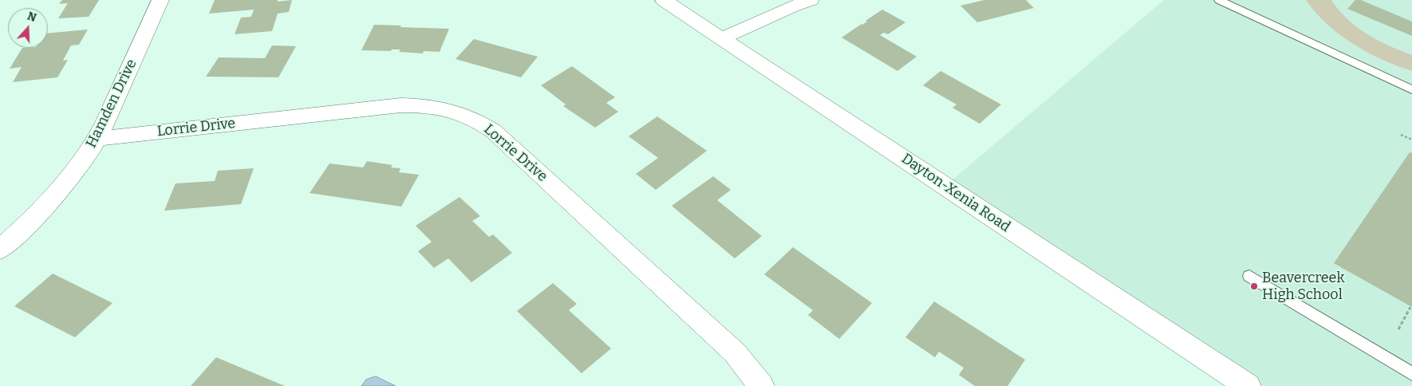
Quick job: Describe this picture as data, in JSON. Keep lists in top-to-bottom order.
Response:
{
  "streets": {
    "street": ["Hamden Drive", "Lorrie Drive", "Dayton-Xenia Road"]
  },
  "crossings": [
    ["Hamden Drive", "Lorrie Drive"]
  ],
  "places": ["Beavercreek High School"],
  "north": "top"
}
